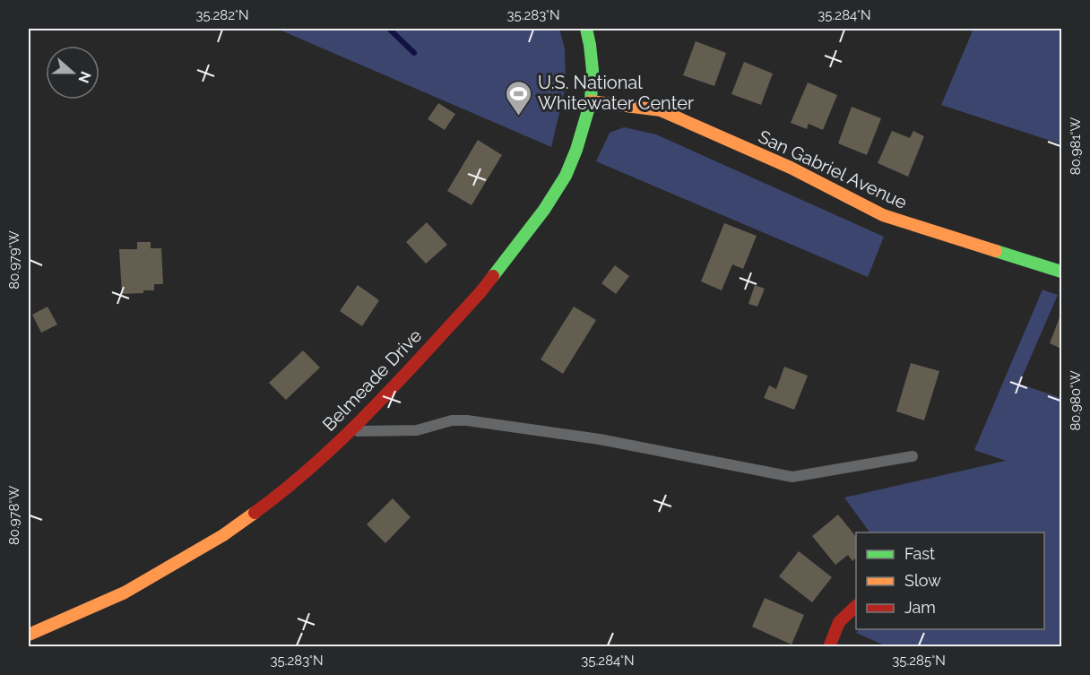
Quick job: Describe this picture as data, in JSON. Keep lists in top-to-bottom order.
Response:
{
  "streets": {
    "street": ["San Gabriel Avenue", "Belmeade Drive"]
  },
  "crossings": [
    ["San Gabriel Avenue", "Belmeade Drive"]
  ],
  "places": {
    "sports": ["U.S. National Whitewater Center"]
  },
  "legend": ["Fast", "Slow", "Jam"],
  "north": "right",
  "coordinates": [
    "35.282°N",
    "35.283°N",
    "35.284°N",
    "80.981°W",
    "80.979°W",
    "80.980°W",
    "80.978°W",
    "35.285°N"
  ]
}
